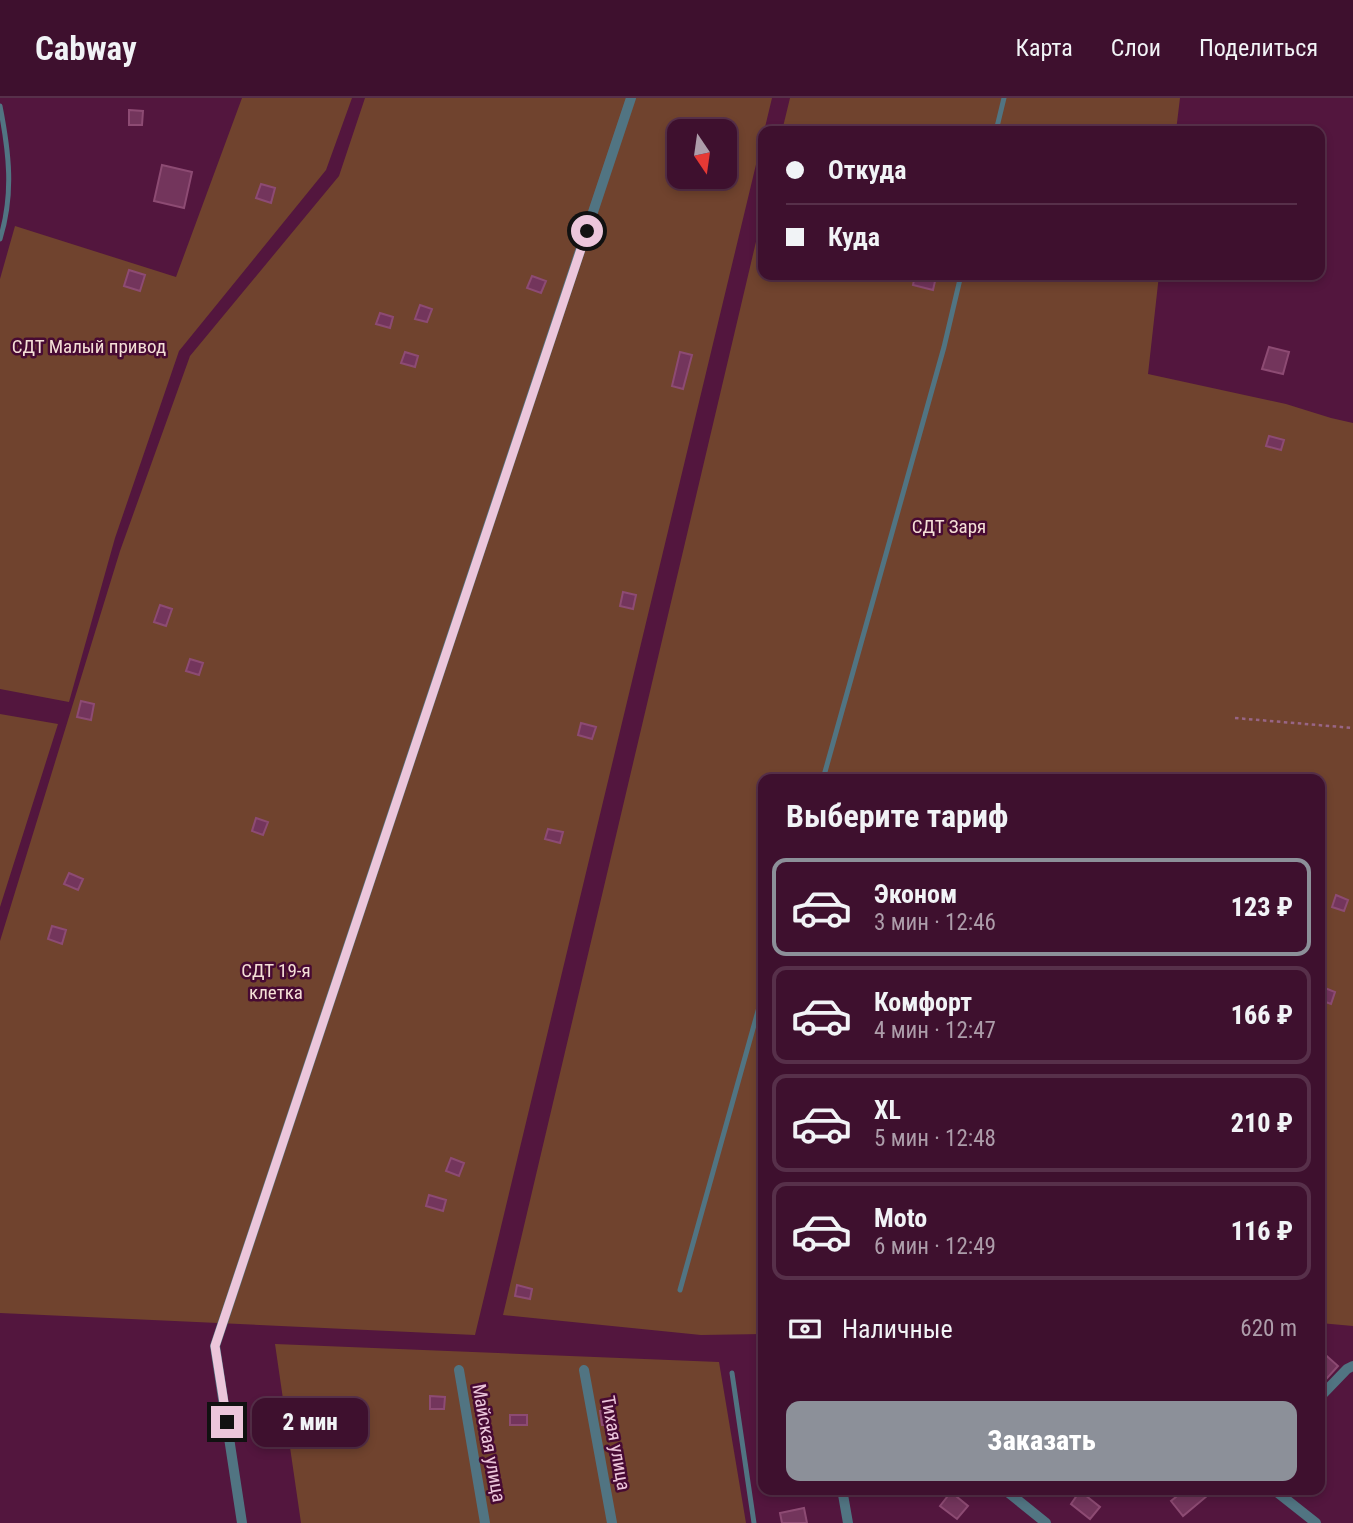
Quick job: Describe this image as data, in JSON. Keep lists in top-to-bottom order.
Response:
{
  "streets": {
    "street": ["Майская улица", "Тихая улица"]
  },
  "parks": ["СДТ Малый привод", "СДТ Заря", "СДТ 19-я клетка"],
  "north": "bottom",
  "page": {
    "header": "Cabway",
    "nav": ["Карта", "Слои", "Поделиться"],
    "banner": ["Откуда", "Куда"],
    "heading": "Выберите тариф",
    "list": [
      {
        "name": "Эконом",
        "note": "3 мин · 12:46",
        "value": "123 ₽"
      },
      {
        "name": "Комфорт",
        "note": "4 мин · 12:47",
        "value": "166 ₽"
      },
      {
        "name": "XL",
        "note": "5 мин · 12:48",
        "value": "210 ₽"
      },
      {
        "name": "Moto",
        "note": "6 мин · 12:49",
        "value": "116 ₽"
      }
    ],
    "pay": ["Наличные", "620 m"],
    "buttons": "Заказать",
    "bubble": "2 мин"
  }
}
